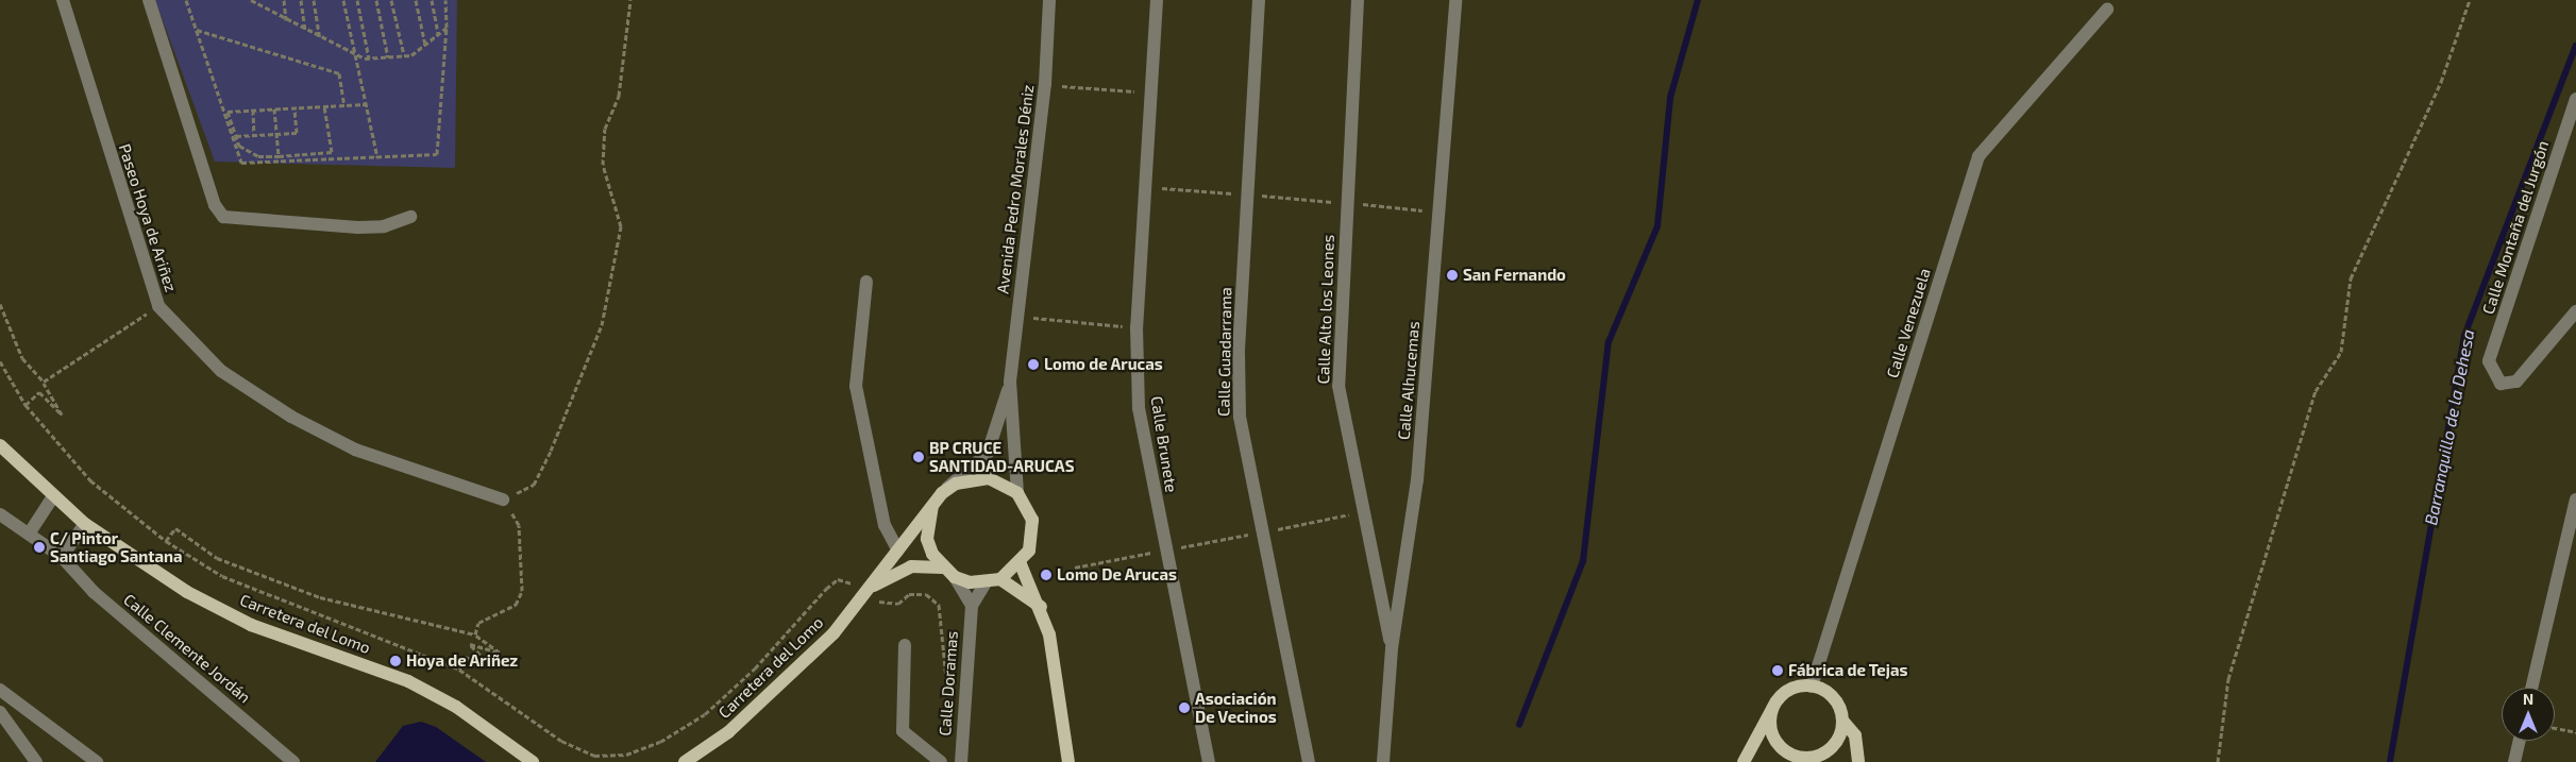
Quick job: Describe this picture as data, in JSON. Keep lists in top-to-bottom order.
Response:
{
  "streets": {
    "main road": ["Carretera del Lomo"],
    "street": [
      "Avenida Pedro Morales Déniz",
      "Paseo Hoya de Ariñez",
      "Calle Montaña del Jurgón",
      "Calle Alto los Leones",
      "Calle Venezuela",
      "Calle Guadarrama",
      "Calle Alhucemas",
      "Calle Brunete",
      "Calle Clemente Jordán",
      "Calle Doramas"
    ]
  },
  "crossings": [
    ["Calle Alto los Leones", "Calle Alhucemas"]
  ],
  "water": ["Barranquillo de la Dehesa"],
  "places": [
    "San Fernando",
    "Lomo de Arucas",
    "BP CRUCE SANTIDAD-ARUCAS",
    "C/ Pintor Santiago Santana",
    "Lomo De Arucas",
    "Hoya de Ariñez",
    "Fábrica de Tejas",
    "Asociación De Vecinos"
  ],
  "north": "top"
}
